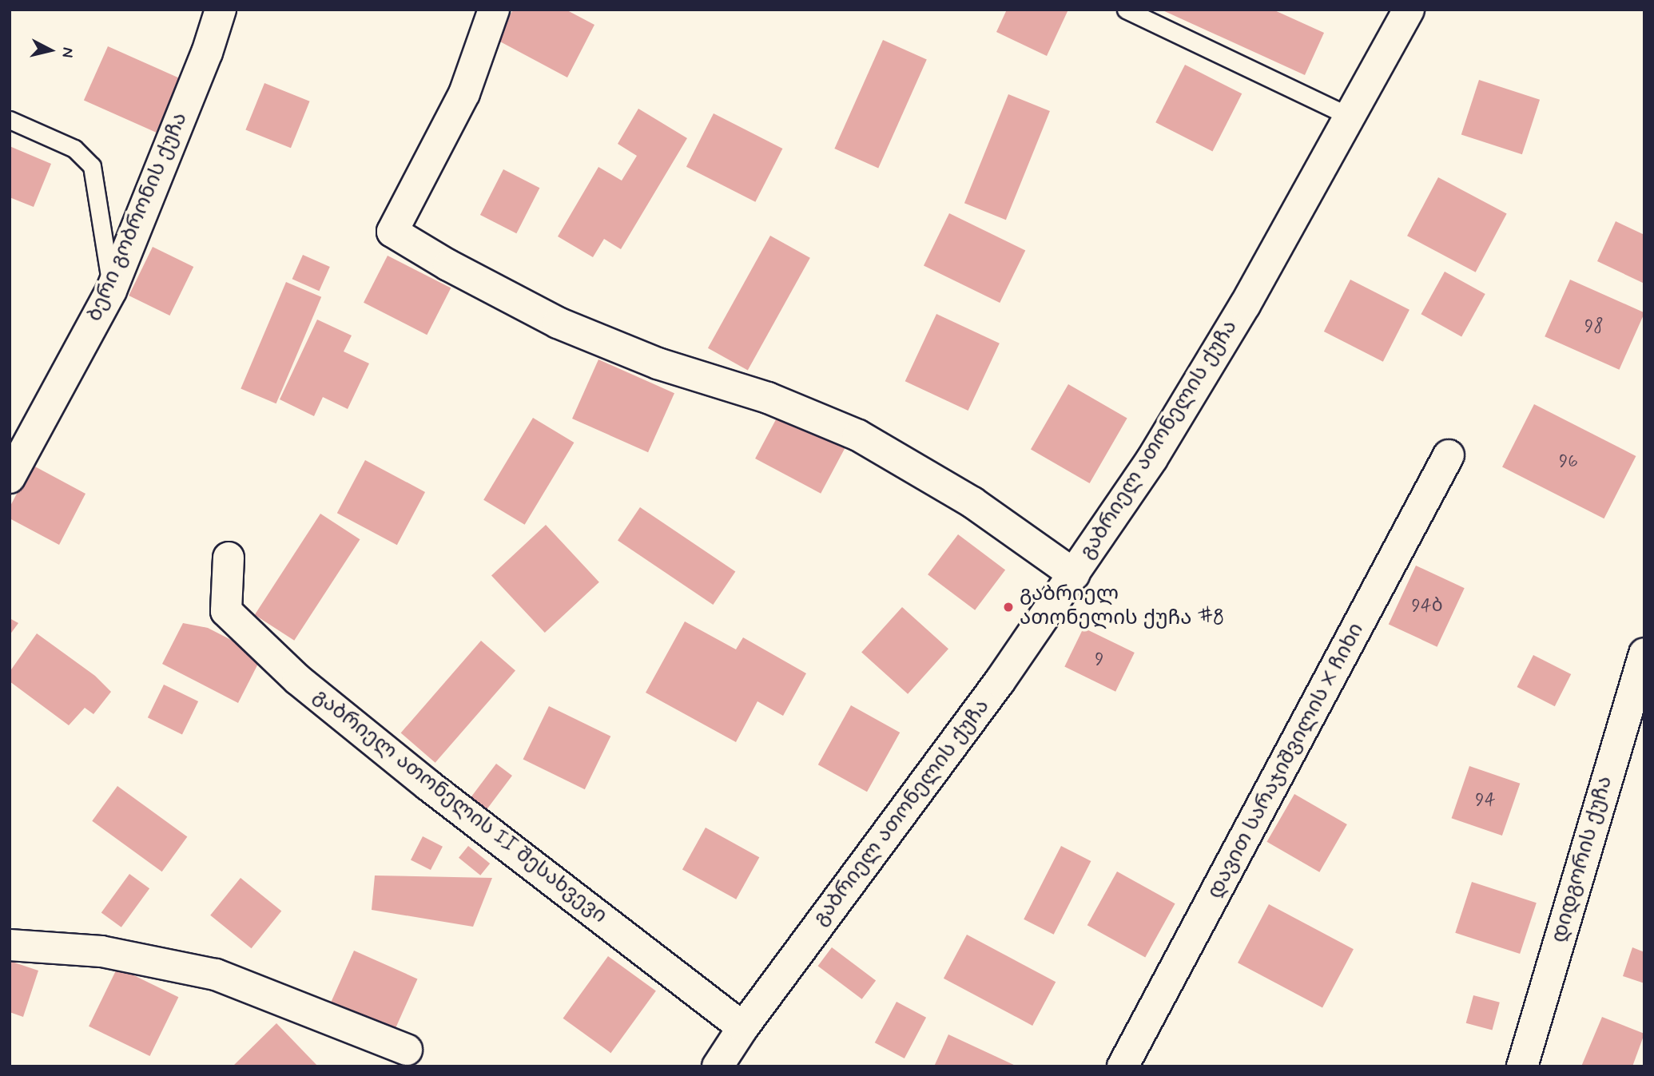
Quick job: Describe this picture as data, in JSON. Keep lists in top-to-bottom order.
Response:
{
  "streets": {
    "street": [
      "ბერი გობრონის ქუჩა",
      "გაბრიელ ათონელის ქუჩა",
      "დავით სარაჯიშვილის X ჩიხი",
      "გაბრიელ ათონელის II შესახვევი",
      "დიდგორის ქუჩა"
    ]
  },
  "crossings": [
    ["გაბრიელ ათონელის ქუჩა", "გაბრიელ ათონელის II შესახვევი"]
  ],
  "places": ["გაბრიელ ათონელის ქუჩა #8"],
  "house_numbers": [
    "98",
    "96",
    "94ბ",
    "9",
    "94"
  ],
  "north": "right"
}
